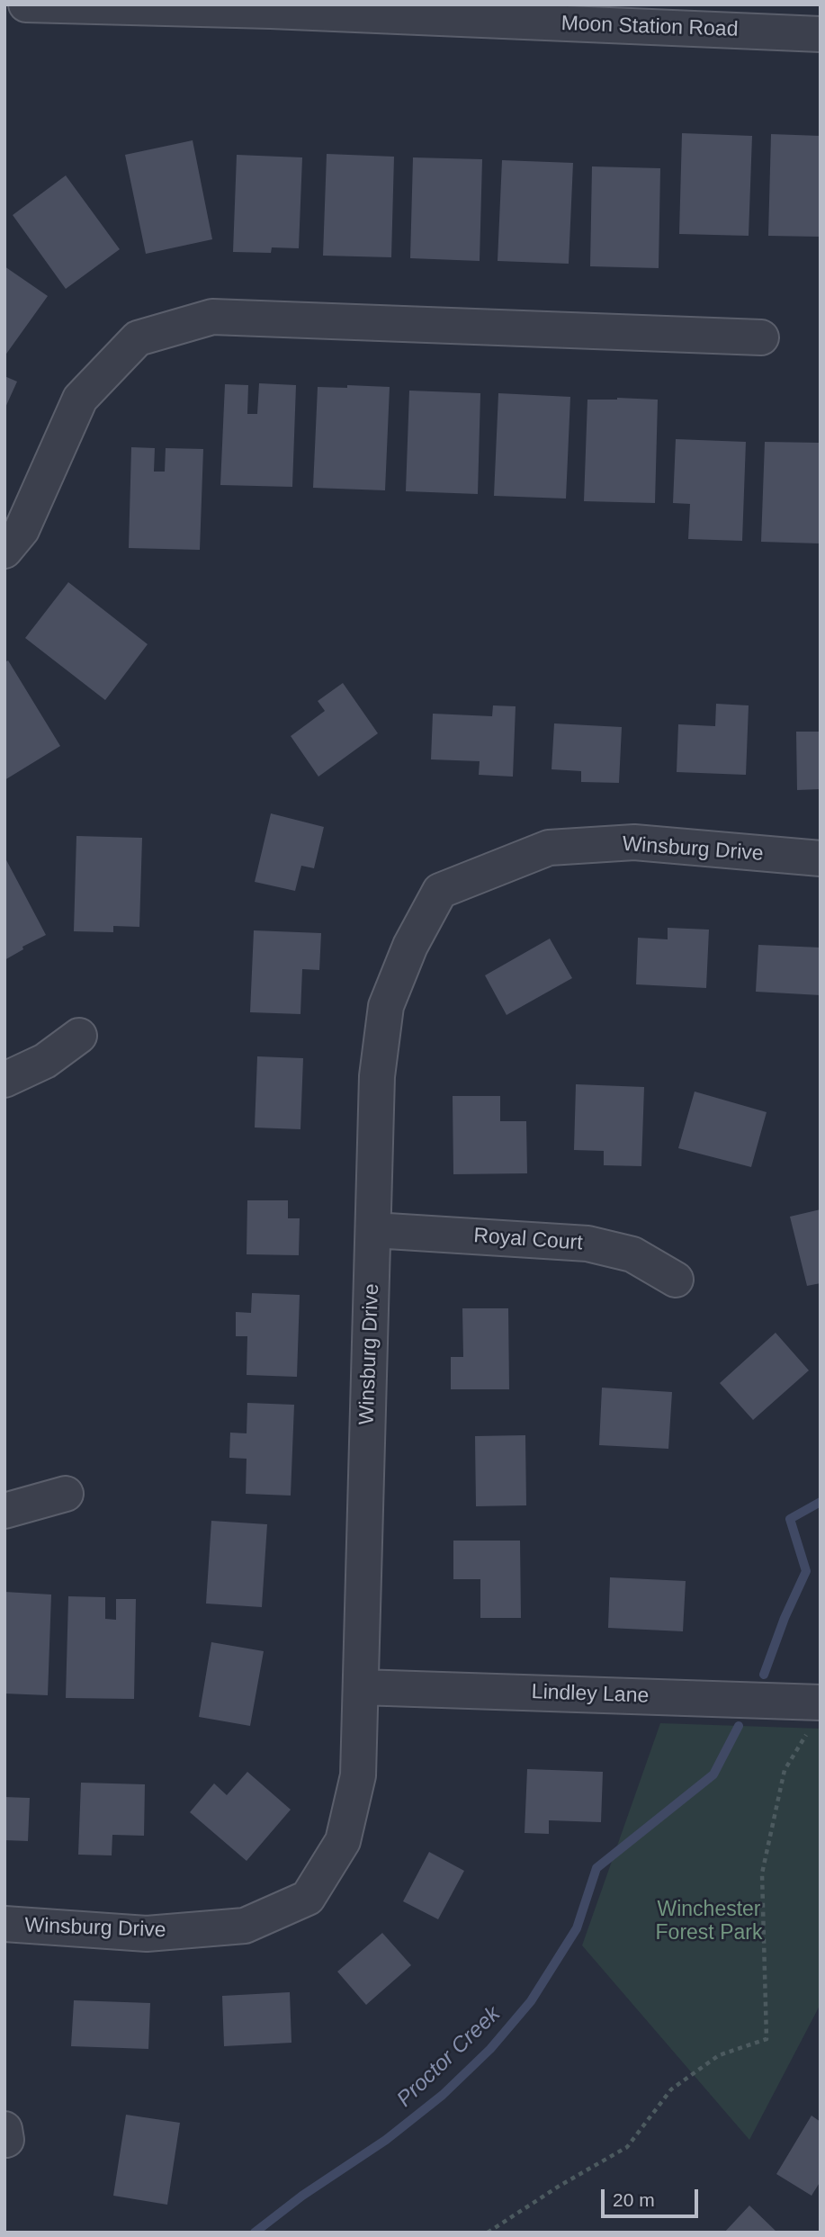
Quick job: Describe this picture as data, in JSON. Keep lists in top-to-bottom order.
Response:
{
  "streets": {
    "street": [
      "Moon Station Road",
      "Winsburg Drive",
      "Royal Court",
      "Lindley Lane"
    ]
  },
  "crossings": [
    ["Winsburg Drive", "Royal Court"],
    ["Winsburg Drive", "Lindley Lane"]
  ],
  "water": ["Proctor Creek"],
  "parks": ["Winchester Forest Park"],
  "scale_bar": "20 m"
}
